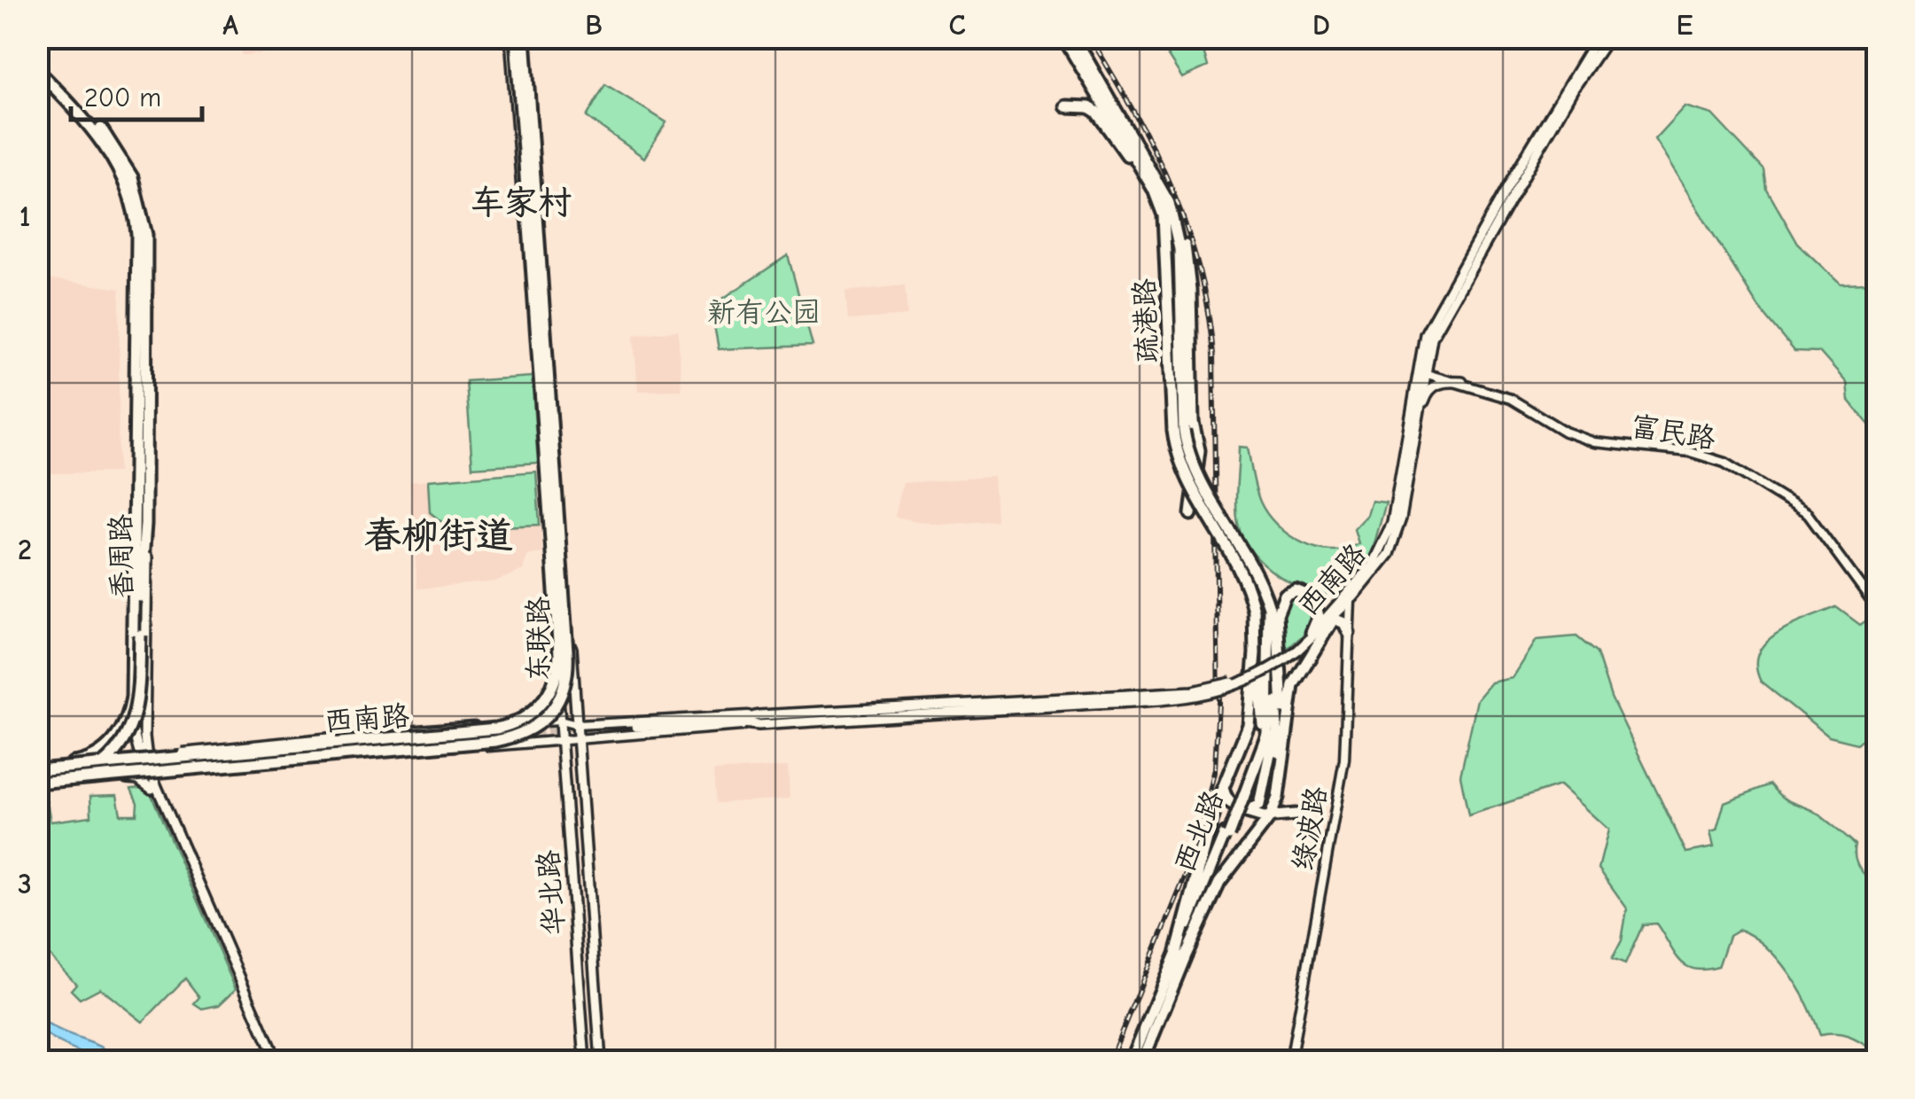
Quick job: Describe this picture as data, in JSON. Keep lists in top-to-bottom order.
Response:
{
  "streets": {
    "highway": [
      "疏港路",
      "香周路",
      "东联路",
      "西北路"
    ],
    "main road": [
      "富民路",
      "西南路",
      "绿波路",
      "华北路"
    ]
  },
  "crossings": [
    ["疏港路", "西北路"],
    ["富民路", "西南路"],
    ["香周路", "西南路"],
    ["香周路", "东联路"],
    ["西南路", "东联路"],
    ["西南路", "绿波路"],
    ["西南路", "华北路"],
    ["东联路", "华北路"]
  ],
  "districts": ["车家村", "春柳街道"],
  "parks": ["新有公园"],
  "scale_bar": "200 m",
  "grid": {
    "columns": [
      "A",
      "B",
      "C",
      "D",
      "E"
    ],
    "rows": ["1", "2", "3"]
  }
}
